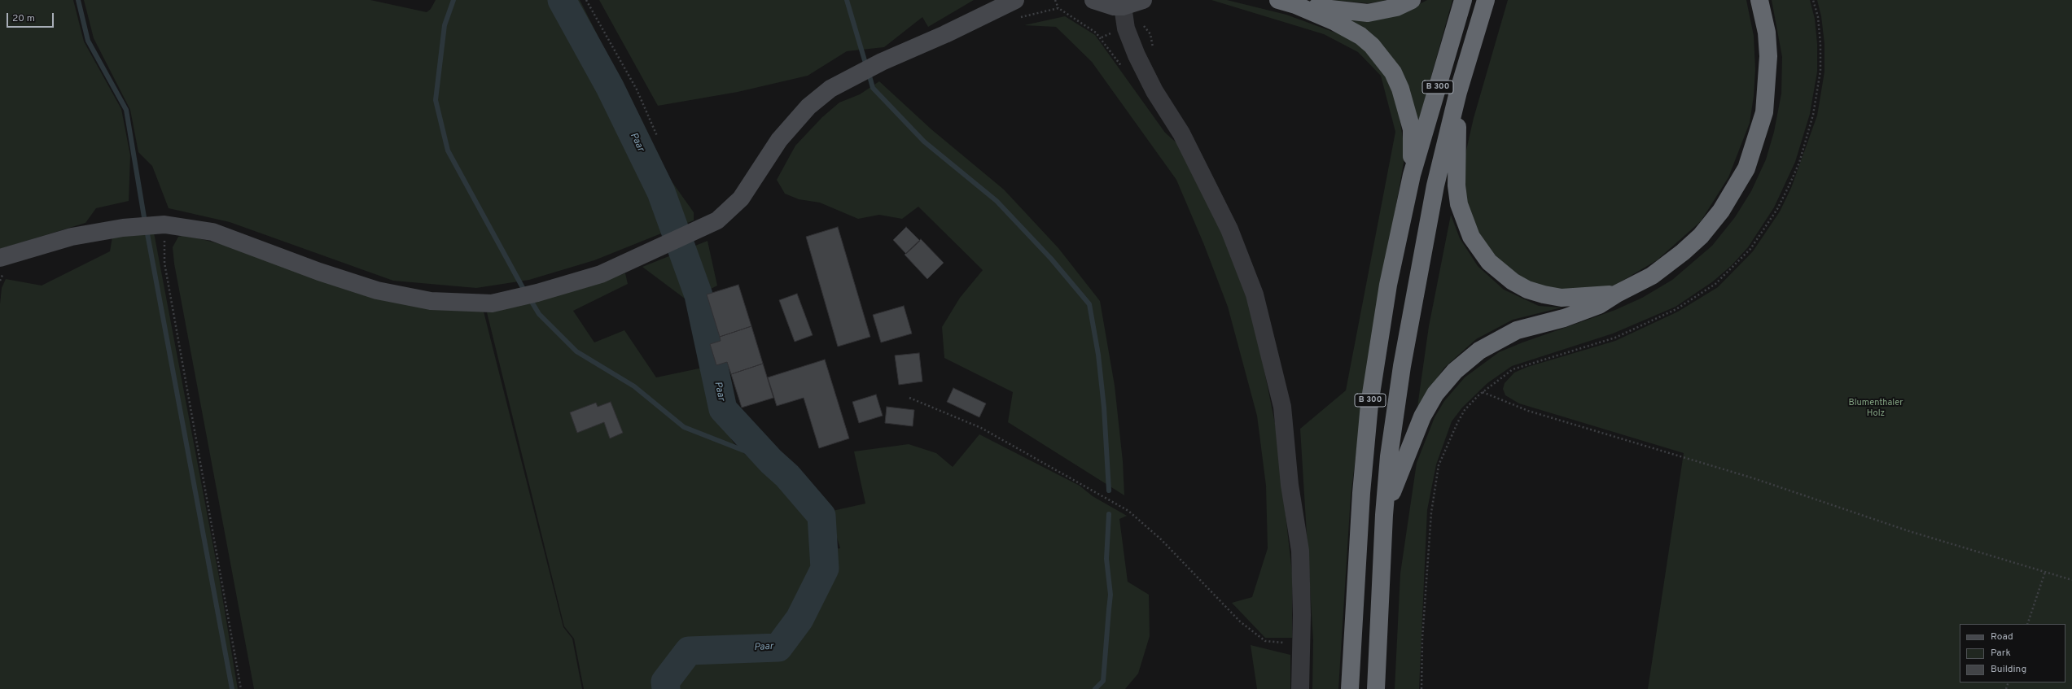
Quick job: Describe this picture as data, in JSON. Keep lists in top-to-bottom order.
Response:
{
  "streets": {
    "highway": ["B 300"]
  },
  "water": ["Paar"],
  "parks": ["Blumenthaler Holz"],
  "legend": ["Road", "Park", "Building"],
  "scale_bar": "20 m"
}
